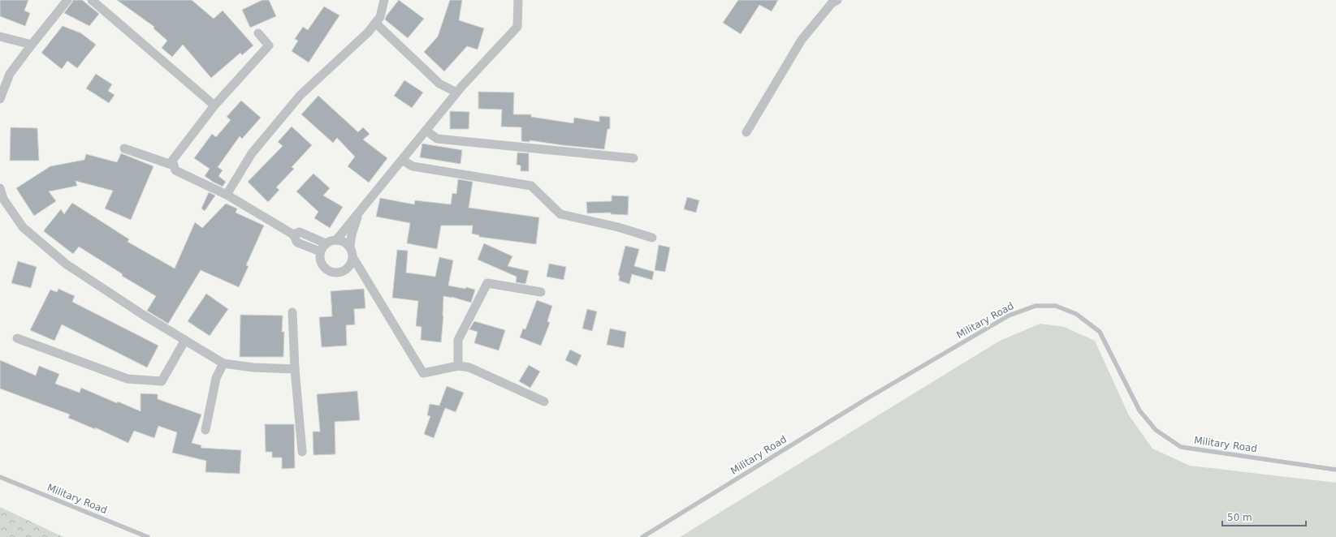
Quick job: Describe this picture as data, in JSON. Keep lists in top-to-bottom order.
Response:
{
  "streets": {
    "lane": ["Military Road"]
  },
  "scale_bar": "50 m"
}
